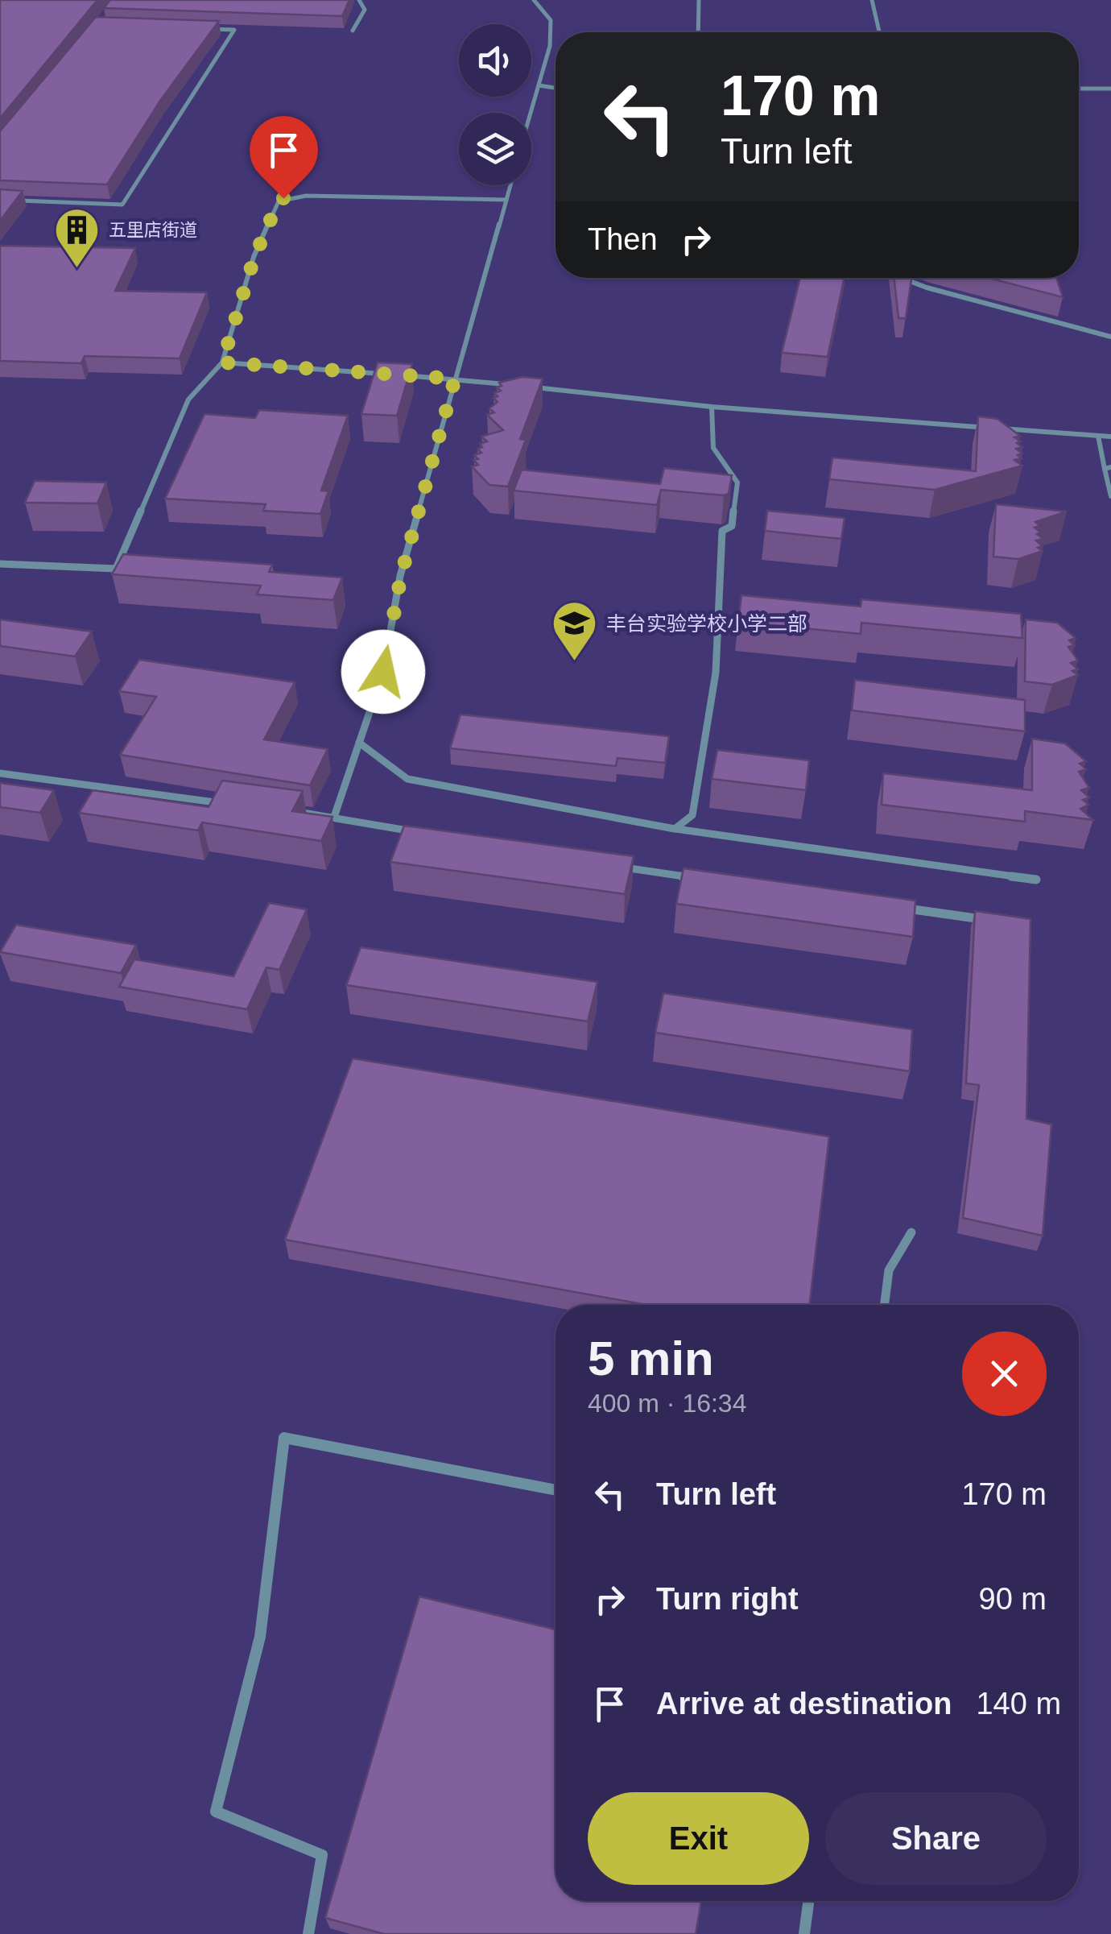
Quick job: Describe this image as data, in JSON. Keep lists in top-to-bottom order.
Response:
{
  "places": {
    "building": ["五里店街道"],
    "school or university": ["丰台实验学校小学二部"]
  },
  "page": {
    "turn": ["170 m", "Turn left"],
    "then": "Then",
    "heading": ["5 min", "400 m · 16:34"],
    "list": [
      {
        "name": "Turn left",
        "value": "170 m"
      },
      {
        "name": "Turn right",
        "value": "90 m"
      },
      {
        "name": "Arrive at destination",
        "value": "140 m"
      }
    ],
    "buttons": ["Exit", "Share"]
  }
}
